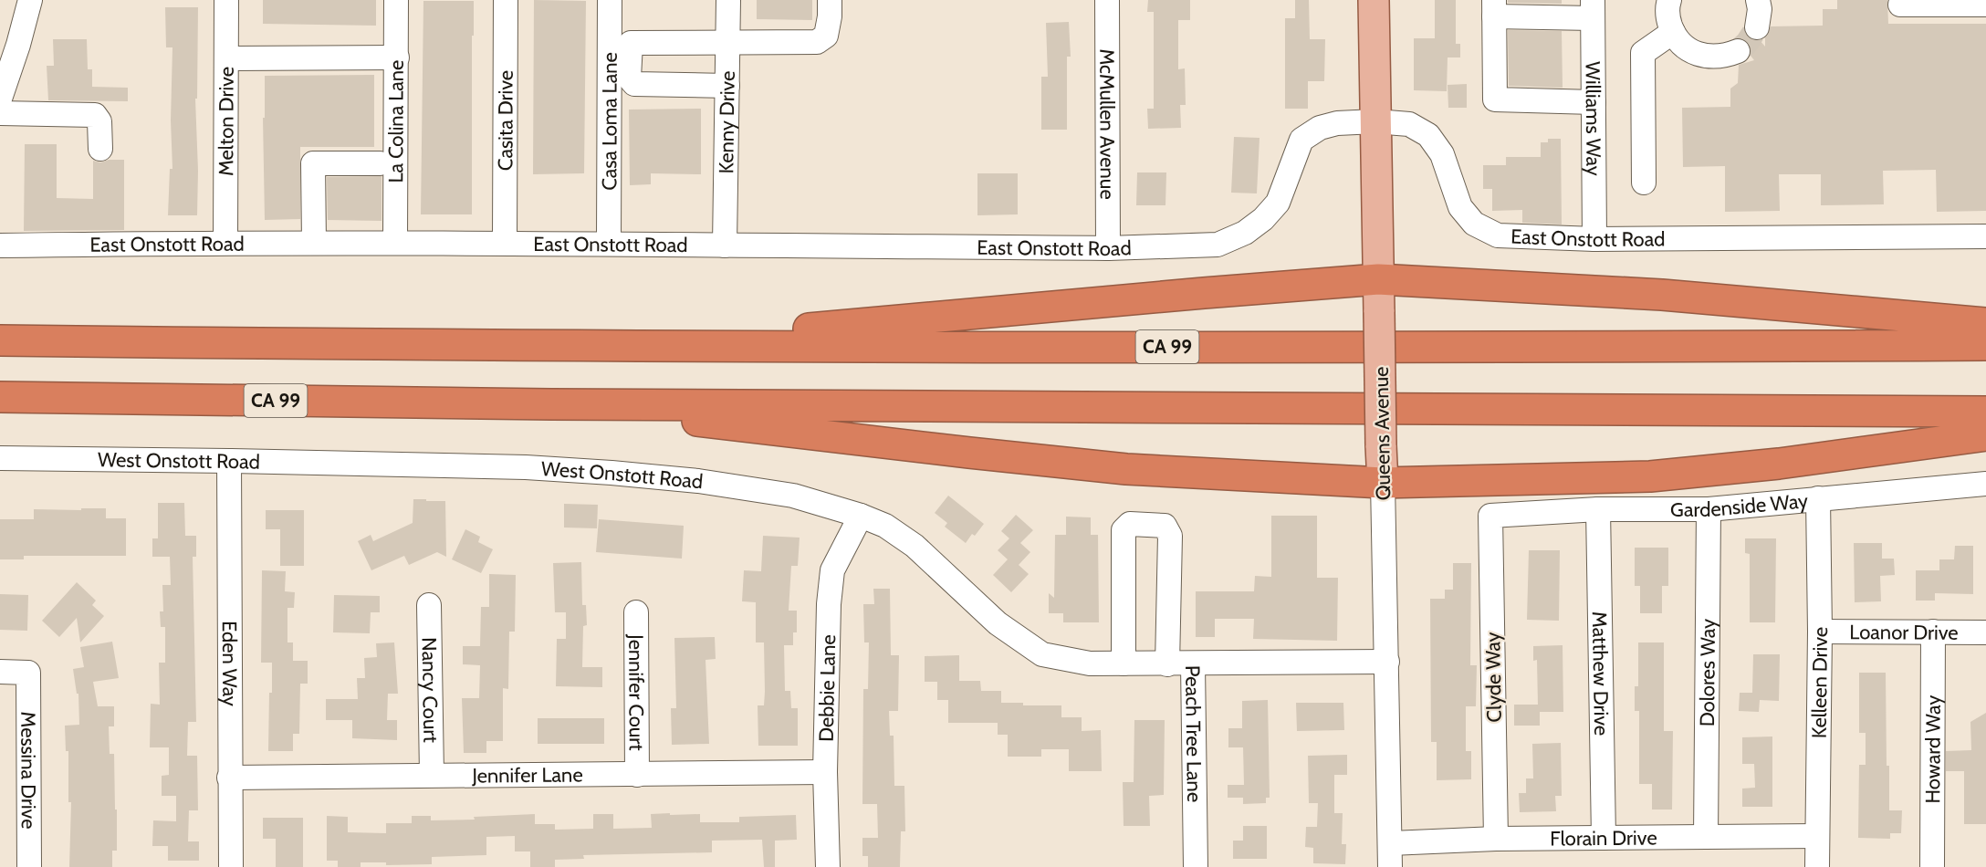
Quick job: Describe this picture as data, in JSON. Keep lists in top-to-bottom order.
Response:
{
  "streets": {
    "highway": ["CA 99"],
    "main road": ["Queens Avenue"],
    "street": [
      "Williams Way",
      "Melton Drive",
      "La Colina Lane",
      "Casita Drive",
      "Casa Loma Lane",
      "Kenny Drive",
      "McMullen Avenue",
      "East Onstott Road",
      "West Onstott Road",
      "Gardenside Way",
      "Loanor Drive",
      "Eden Way",
      "Dolores Way",
      "Matthew Drive",
      "Clyde Way",
      "Kelleen Drive",
      "Debbie Lane",
      "Nancy Court",
      "Jennifer Court",
      "Peach Tree Lane",
      "Howard Way",
      "Messina Drive",
      "Jennifer Lane",
      "Florain Drive"
    ]
  },
  "crossings": [
    ["Williams Way", "East Onstott Road"],
    ["Melton Drive", "East Onstott Road"],
    ["La Colina Lane", "East Onstott Road"],
    ["Casita Drive", "East Onstott Road"],
    ["Casa Loma Lane", "East Onstott Road"],
    ["Kenny Drive", "East Onstott Road"],
    ["McMullen Avenue", "East Onstott Road"],
    ["East Onstott Road", "Queens Avenue"],
    ["Queens Avenue", "Peach Tree Lane"],
    ["Queens Avenue", "Florain Drive"],
    ["West Onstott Road", "Eden Way"],
    ["West Onstott Road", "Debbie Lane"],
    ["West Onstott Road", "Peach Tree Lane"],
    ["Gardenside Way", "Dolores Way"],
    ["Gardenside Way", "Matthew Drive"],
    ["Gardenside Way", "Clyde Way"],
    ["Gardenside Way", "Kelleen Drive"],
    ["Loanor Drive", "Kelleen Drive"],
    ["Loanor Drive", "Howard Way"],
    ["Eden Way", "Jennifer Lane"],
    ["Dolores Way", "Florain Drive"],
    ["Matthew Drive", "Florain Drive"],
    ["Clyde Way", "Florain Drive"],
    ["Kelleen Drive", "Florain Drive"],
    ["Debbie Lane", "Jennifer Lane"],
    ["Nancy Court", "Jennifer Lane"],
    ["Jennifer Court", "Jennifer Lane"]
  ]
}
